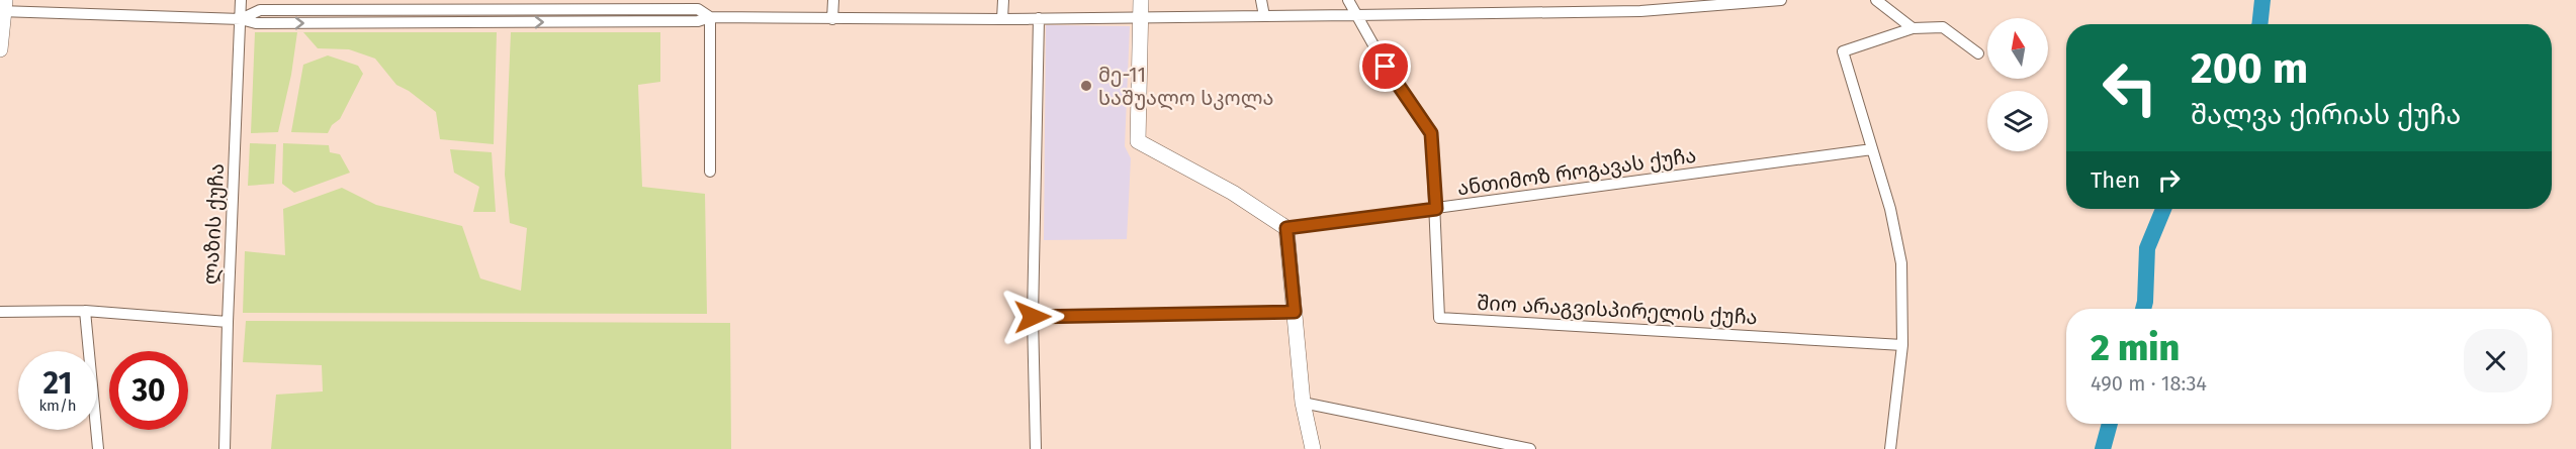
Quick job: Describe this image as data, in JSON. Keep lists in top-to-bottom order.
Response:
{
  "streets": {
    "street": ["ანთიმოზ როგავას ქუჩა", "ლაზის ქუჩა", "შიო არაგვისპირელის ქუჩა"]
  },
  "crossings": [
    ["ანთიმოზ როგავას ქუჩა", "შიო არაგვისპირელის ქუჩა"]
  ],
  "places": ["მე-11 საშუალო სკოლა"],
  "north": "top",
  "page": {
    "turn": ["200 m", "შალვა ქირიას ქუჩა"],
    "then": "Then",
    "heading": ["2 min", "490 m · 18:34"],
    "speed": "21 km/h",
    "limit": "30"
  }
}
